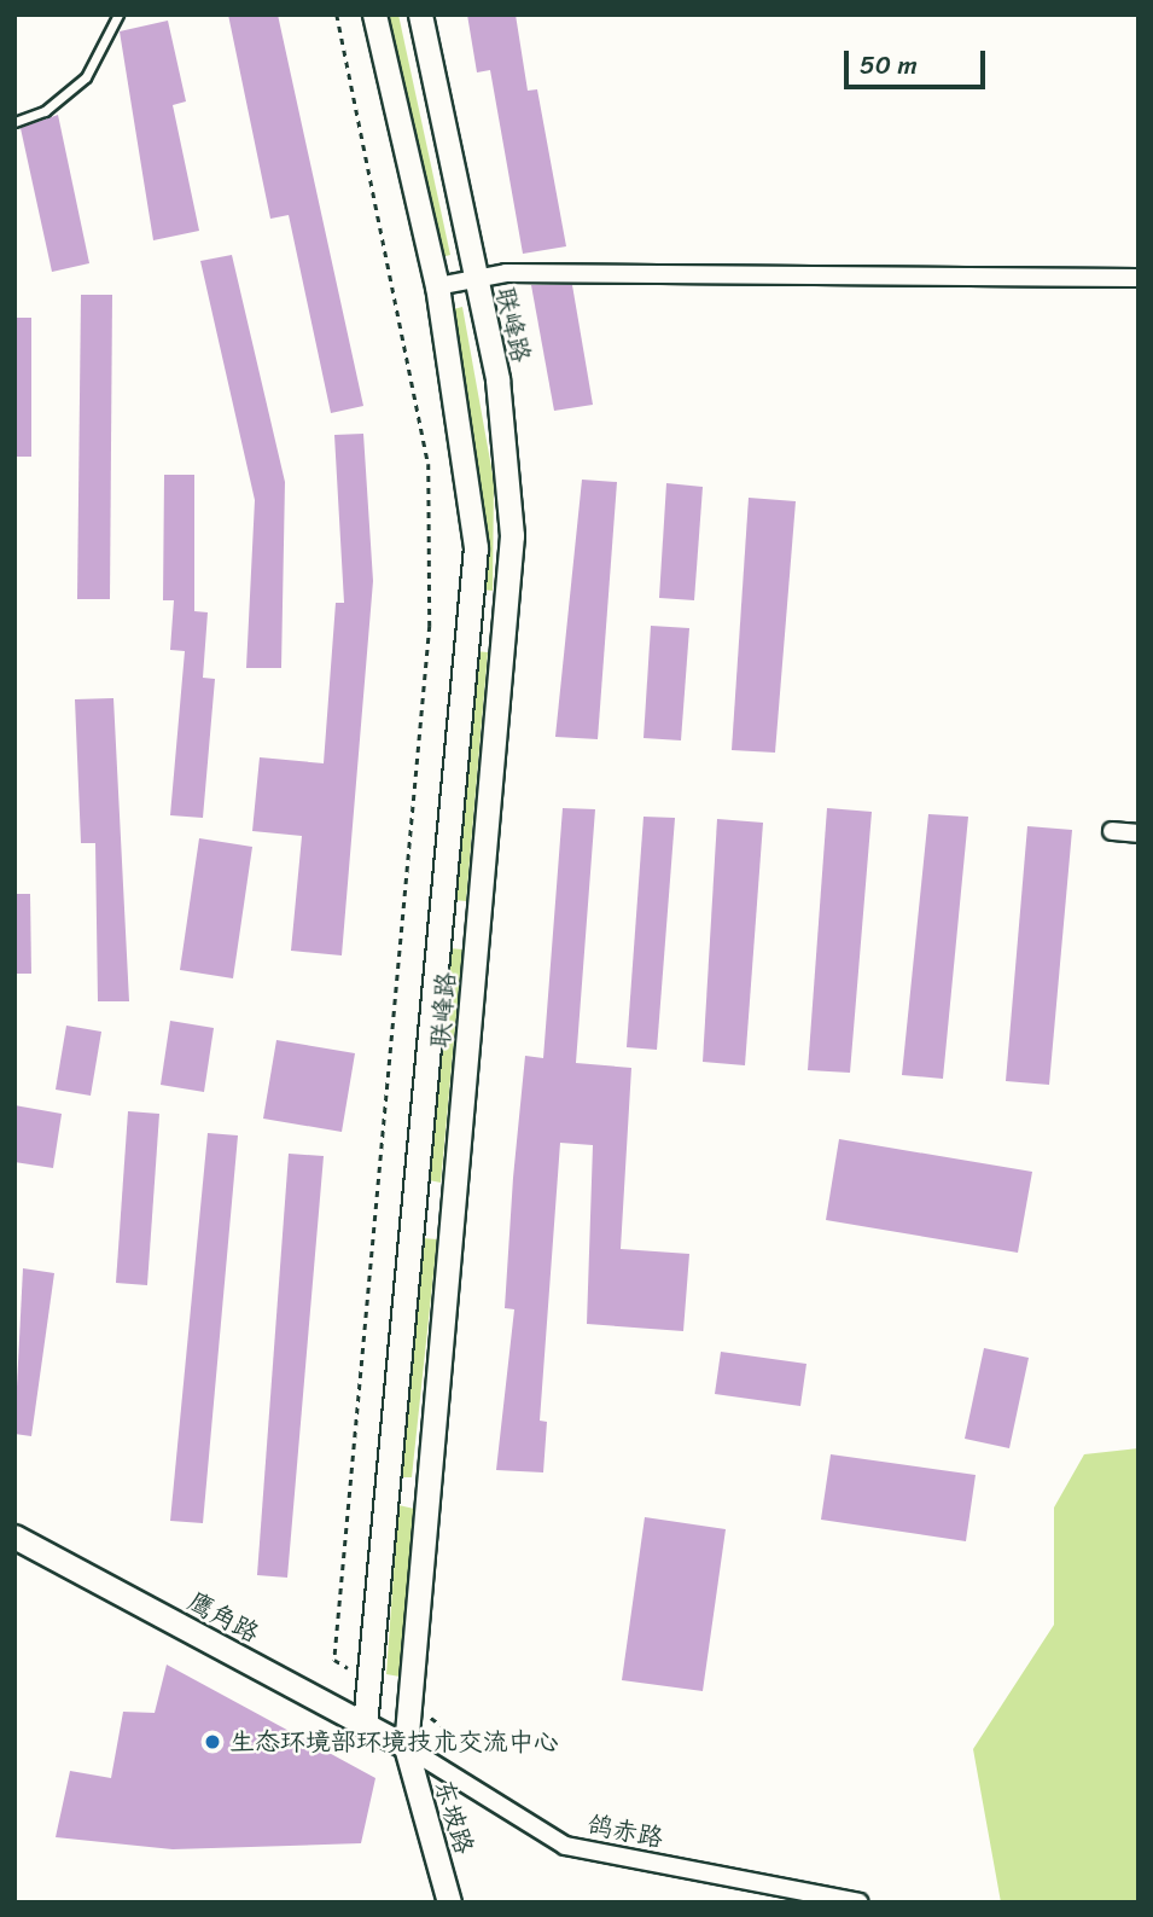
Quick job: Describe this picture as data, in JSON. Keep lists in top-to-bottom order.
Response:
{
  "streets": {
    "main road": ["联峰路", "鹰角路", "东坡路"],
    "street": ["鸽赤路"]
  },
  "crossings": [
    ["联峰路", "鹰角路"],
    ["联峰路", "东坡路"],
    ["联峰路", "鸽赤路"],
    ["鹰角路", "东坡路"],
    ["鹰角路", "鸽赤路"],
    ["东坡路", "鸽赤路"]
  ],
  "places": ["生态环境部环境技术交流中心"],
  "scale_bar": "50 m"
}
